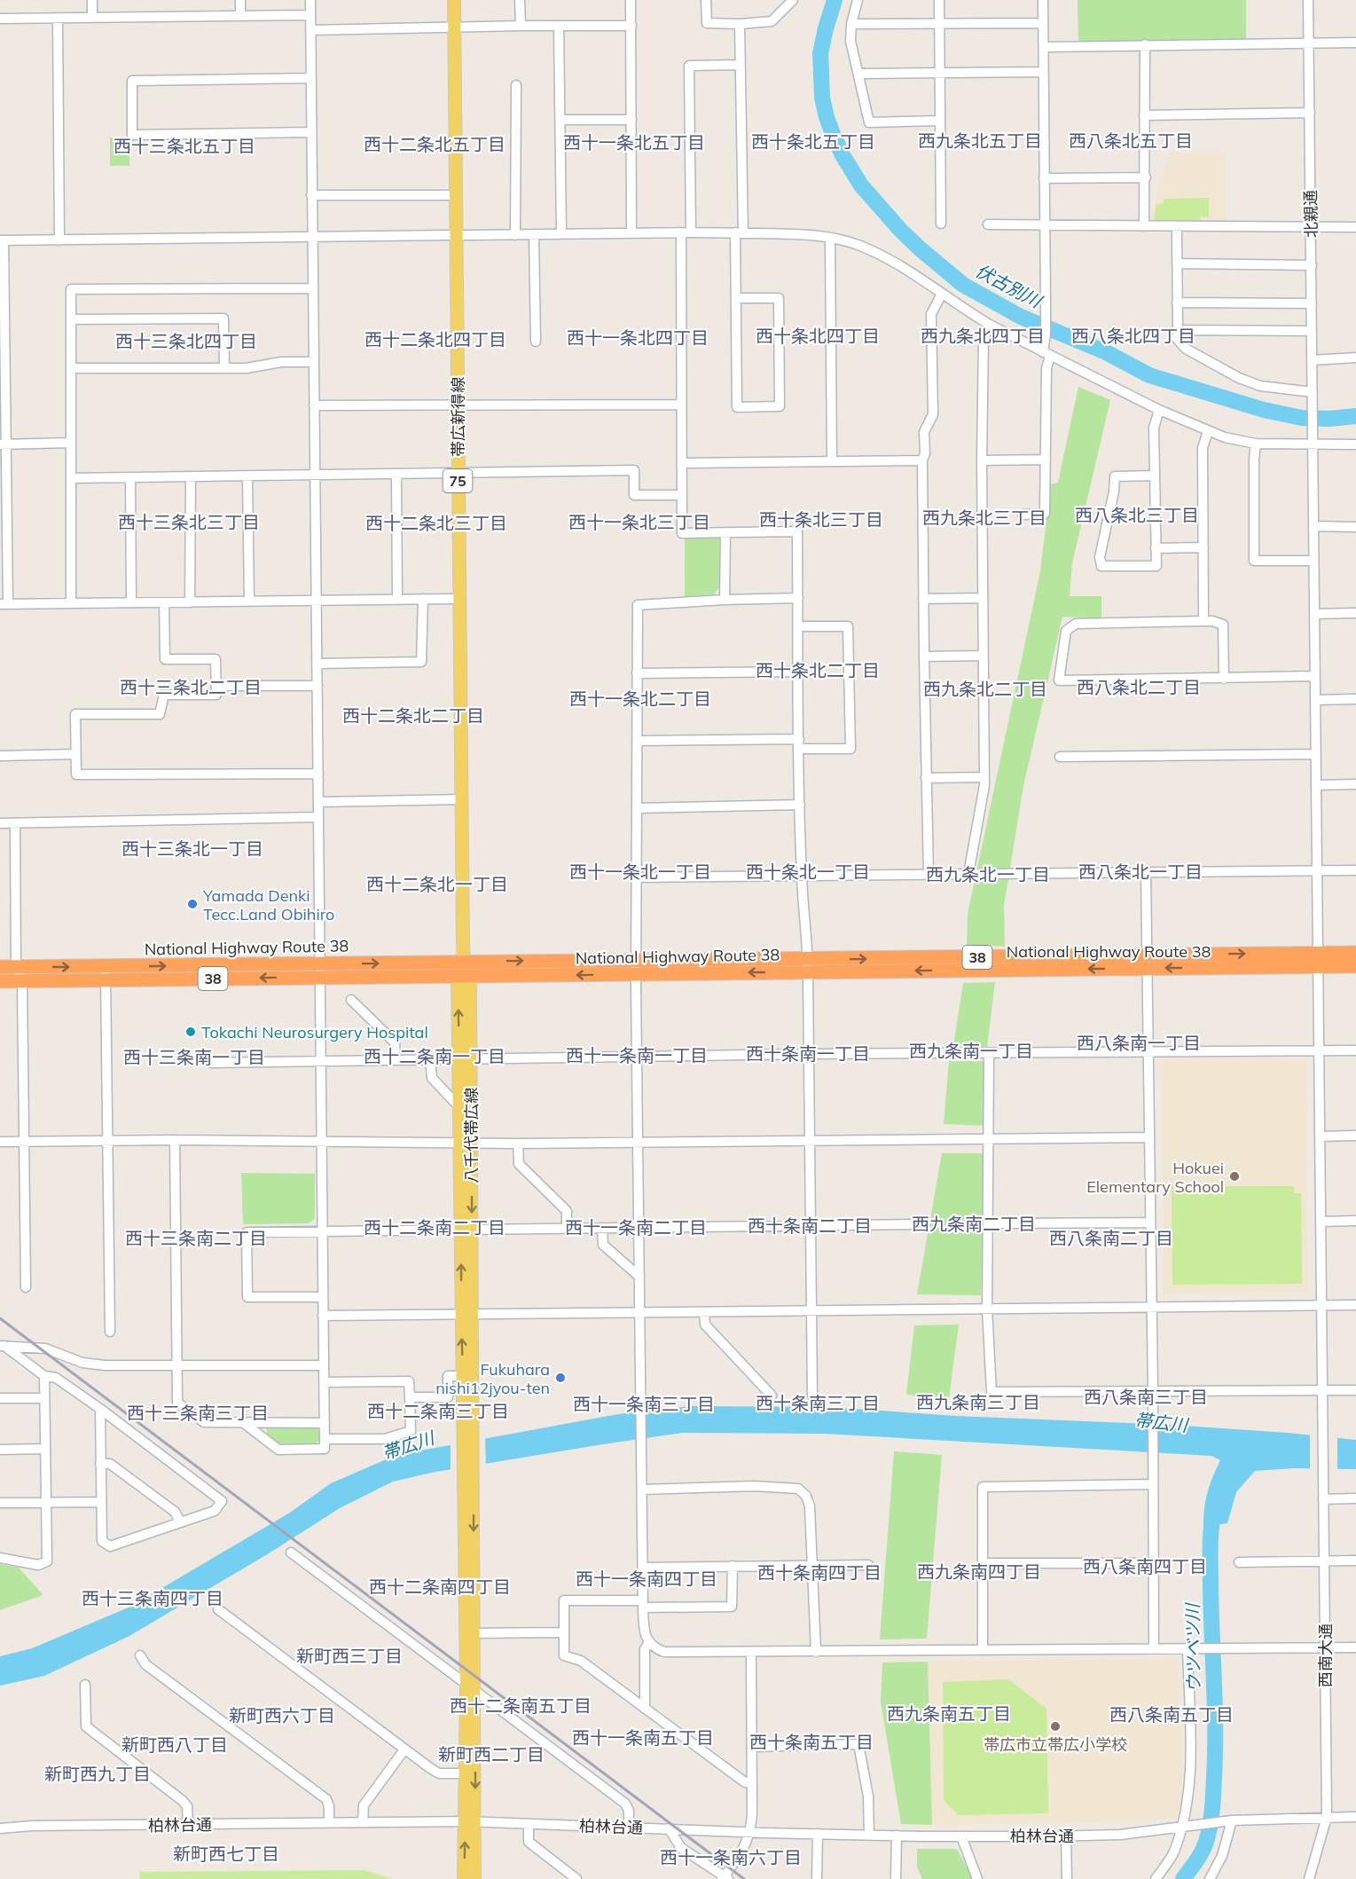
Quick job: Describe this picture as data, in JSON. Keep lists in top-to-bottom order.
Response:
{
  "streets": {
    "highway": ["National Highway Route 38", "38"],
    "main road": ["帯広新得線", "75", "八千代帯広線"],
    "street": ["北親通", "西南大通", "柏林台通"]
  },
  "crossings": [
    ["北親通", "National Highway Route 38"],
    ["北親通", "西南大通"],
    ["帯広新得線", "National Highway Route 38"],
    ["帯広新得線", "八千代帯広線"],
    ["National Highway Route 38", "八千代帯広線"],
    ["National Highway Route 38", "西南大通"],
    ["八千代帯広線", "柏林台通"],
    ["西南大通", "柏林台通"]
  ],
  "districts": [
    "西九条北五丁目",
    "西八条北五丁目",
    "西十条北五丁目",
    "西十一条北五丁目",
    "西十二条北五丁目",
    "西十三条北五丁目",
    "西十条北四丁目",
    "西九条北四丁目",
    "西八条北四丁目",
    "西十一条北四丁目",
    "西十二条北四丁目",
    "西十三条北四丁目",
    "西八条北三丁目",
    "西九条北三丁目",
    "西十条北三丁目",
    "西十三条北三丁目",
    "西十一条北三丁目",
    "西十二条北三丁目",
    "西十条北二丁目",
    "西十三条北二丁目",
    "西八条北二丁目",
    "西九条北二丁目",
    "西十一条北二丁目",
    "西十二条北二丁目",
    "西十三条北一丁目",
    "西十一条北一丁目",
    "西十条北一丁目",
    "西八条北一丁目",
    "西九条北一丁目",
    "西十二条北一丁目",
    "西八条南一丁目",
    "西九条南一丁目",
    "西十条南一丁目",
    "西十一条南一丁目",
    "西十二条南一丁目",
    "西十三条南一丁目",
    "西九条南二丁目",
    "西十条南二丁目",
    "西十二条南二丁目",
    "西十一条南二丁目",
    "西十三条南二丁目",
    "西八条南二丁目",
    "西八条南三丁目",
    "西九条南三丁目",
    "西十条南三丁目",
    "西十一条南三丁目",
    "西十二条南三丁目",
    "西十三条南三丁目",
    "西八条南四丁目",
    "西九条南四丁目",
    "西十条南四丁目",
    "西十一条南四丁目",
    "西十二条南四丁目",
    "西十三条南四丁目",
    "新町西三丁目",
    "西十二条南五丁目",
    "西九条南五丁目",
    "西八条南五丁目",
    "新町西六丁目",
    "西十一条南五丁目",
    "西十条南五丁目",
    "新町西八丁目",
    "新町西二丁目",
    "新町西九丁目",
    "新町西七丁目",
    "西十一条南六丁目"
  ],
  "water": ["伏古別川", "帯広川", "ウツベツ川"],
  "places": [
    "Yamada Denki Tecc.Land Obihiro",
    "Tokachi Neurosurgery Hospital",
    "Hokuei Elementary School",
    "Fukuhara nishi12jyou-ten",
    "帯広市立帯広小学校"
  ]
}
